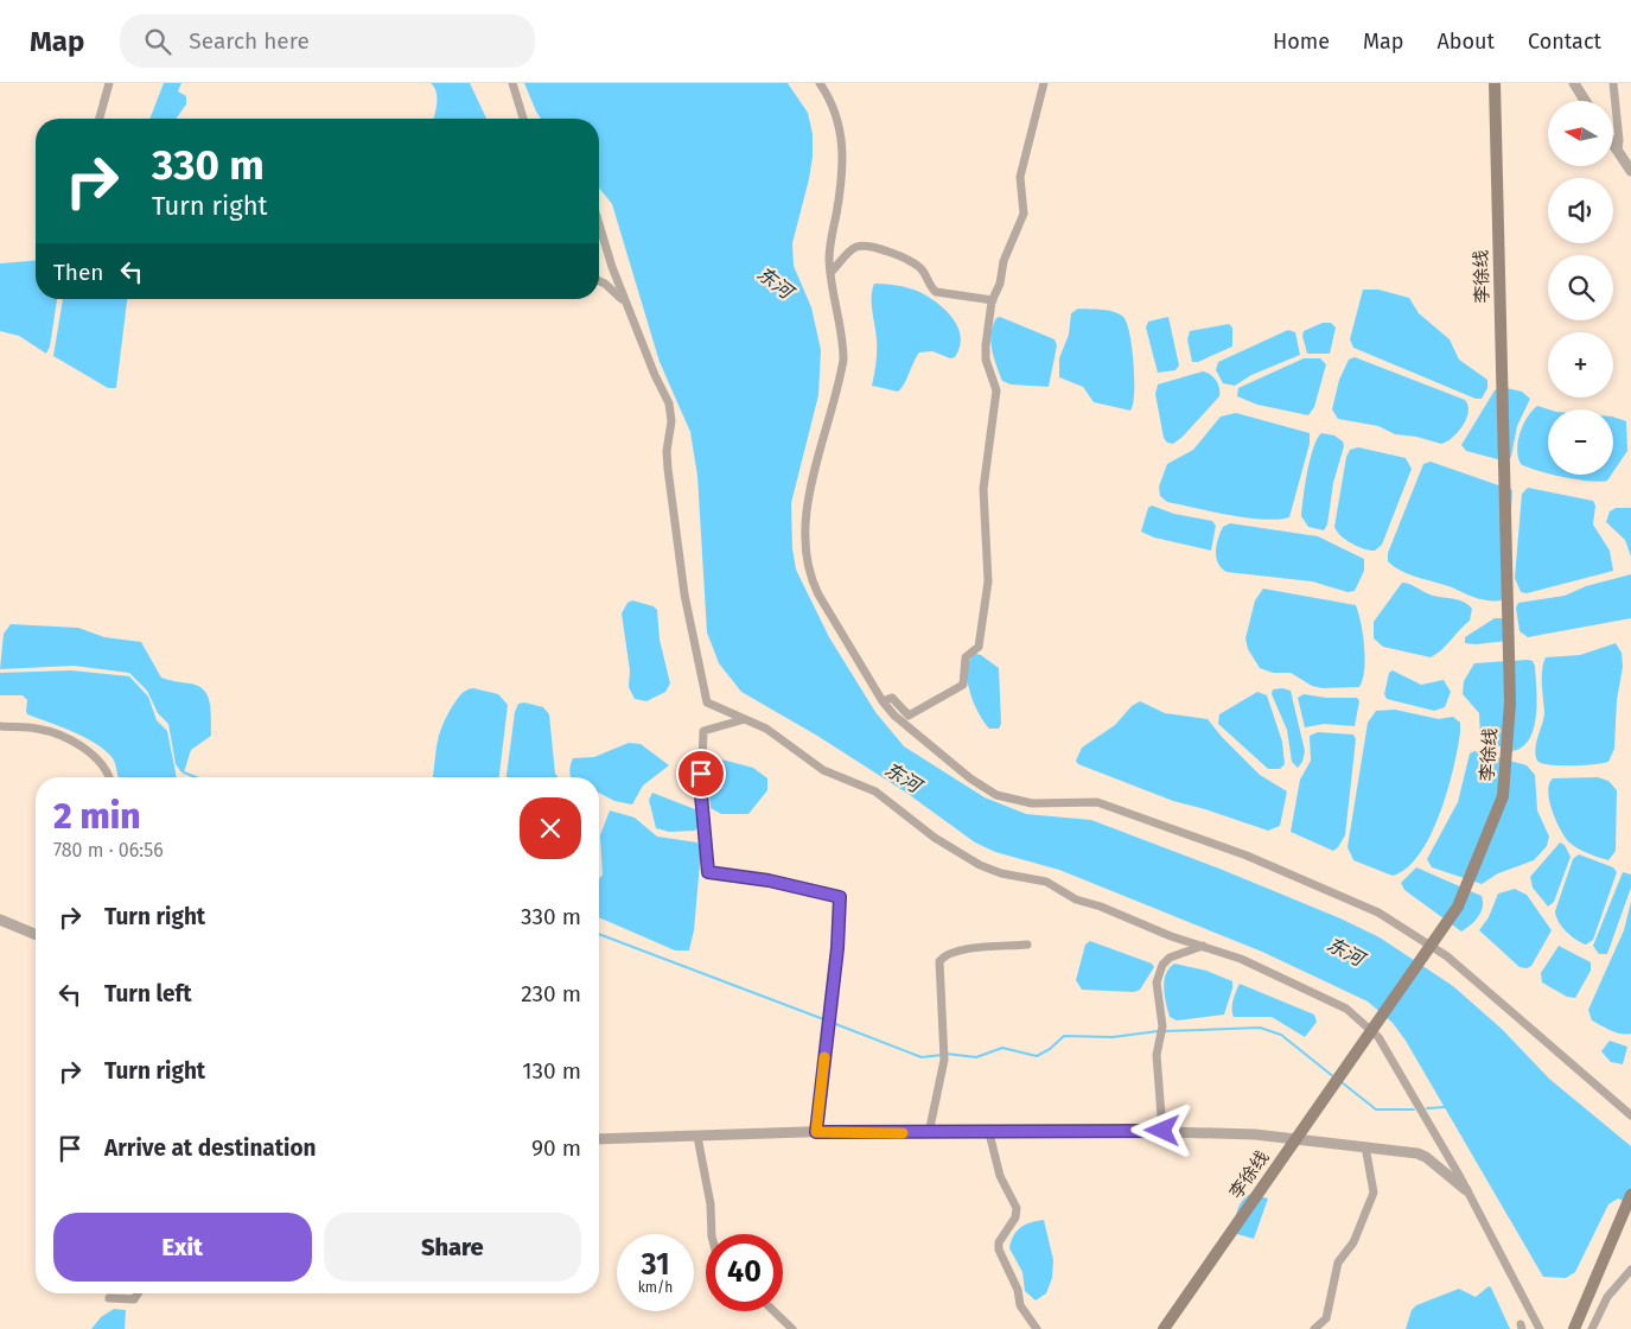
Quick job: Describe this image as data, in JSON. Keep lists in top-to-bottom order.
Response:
{
  "streets": {
    "main road": ["李徐线"]
  },
  "water": ["东河"],
  "north": "left",
  "page": {
    "header": "Map",
    "search": "Search here",
    "nav": [
      "Home",
      "Map",
      "About",
      "Contact"
    ],
    "map_buttons": ["+", "−"],
    "turn": ["330 m", "Turn right"],
    "then": "Then",
    "heading": ["2 min", "780 m · 06:56"],
    "list": [
      {
        "name": "Turn right",
        "value": "330 m"
      },
      {
        "name": "Turn left",
        "value": "230 m"
      },
      {
        "name": "Turn right",
        "value": "130 m"
      },
      {
        "name": "Arrive at destination",
        "value": "90 m"
      }
    ],
    "buttons": ["Exit", "Share"],
    "speed": "31 km/h",
    "limit": "40"
  }
}
